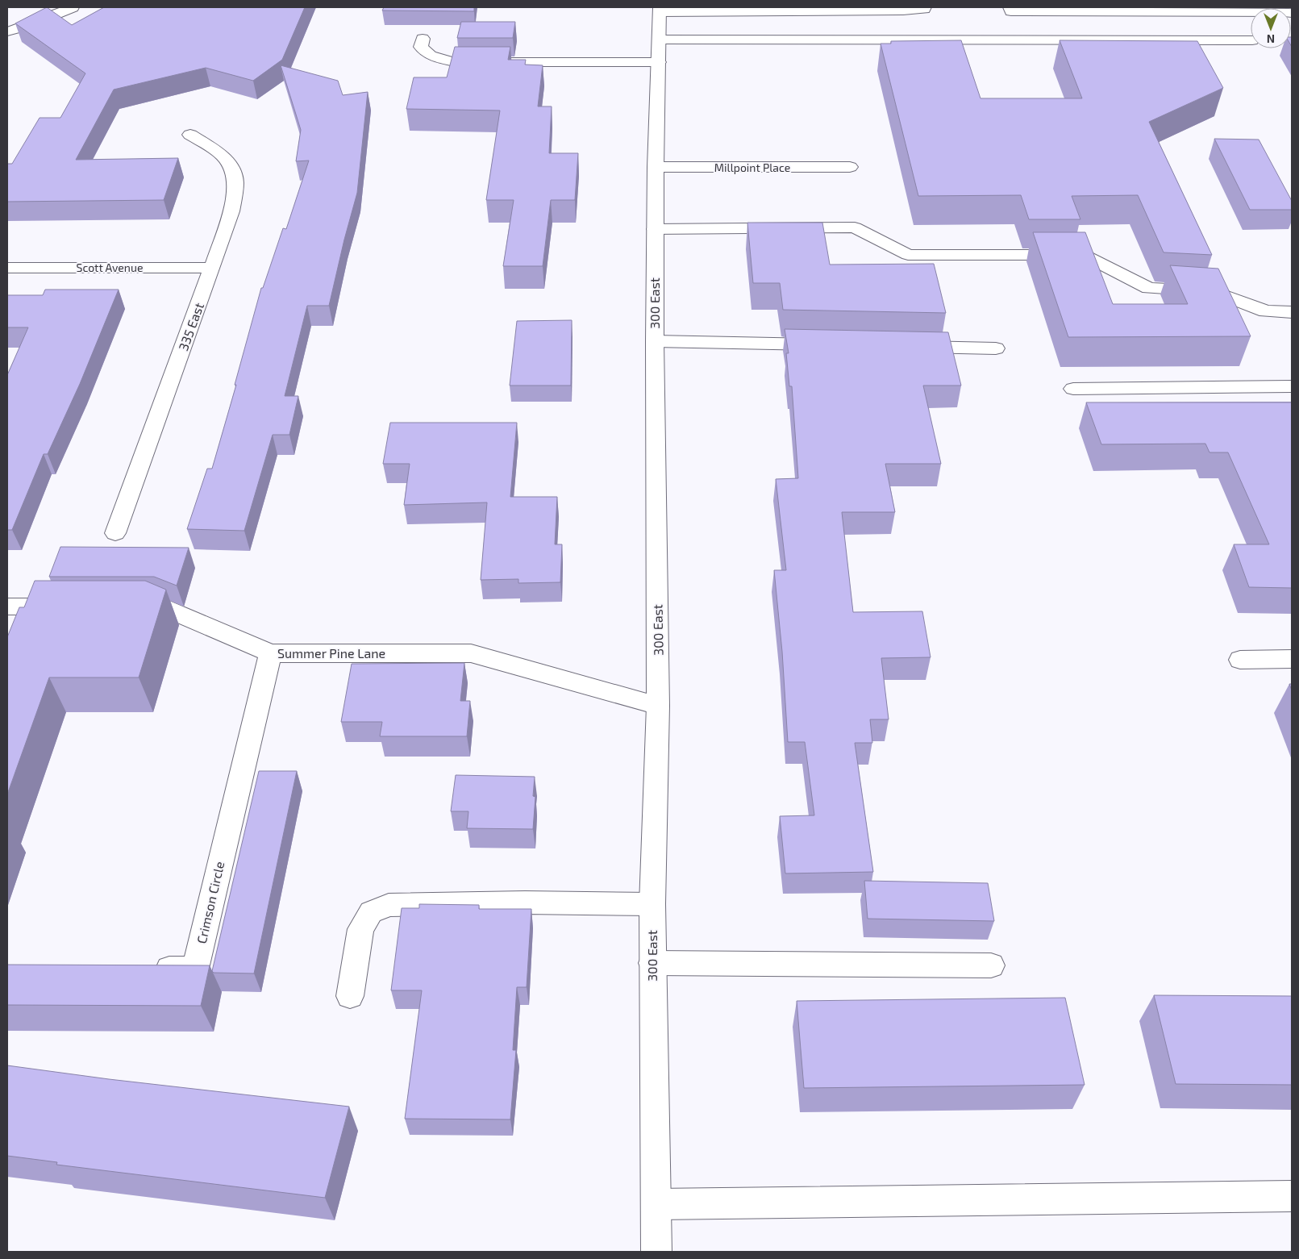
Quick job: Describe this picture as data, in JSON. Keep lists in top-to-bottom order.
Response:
{
  "streets": {
    "street": [
      "Millpoint Place",
      "Scott Avenue",
      "300 East",
      "335 East",
      "Summer Pine Lane",
      "Crimson Circle"
    ]
  },
  "crossings": [
    ["Millpoint Place", "300 East"],
    ["Scott Avenue", "335 East"],
    ["300 East", "Summer Pine Lane"],
    ["Summer Pine Lane", "Crimson Circle"]
  ],
  "north": "bottom"
}
